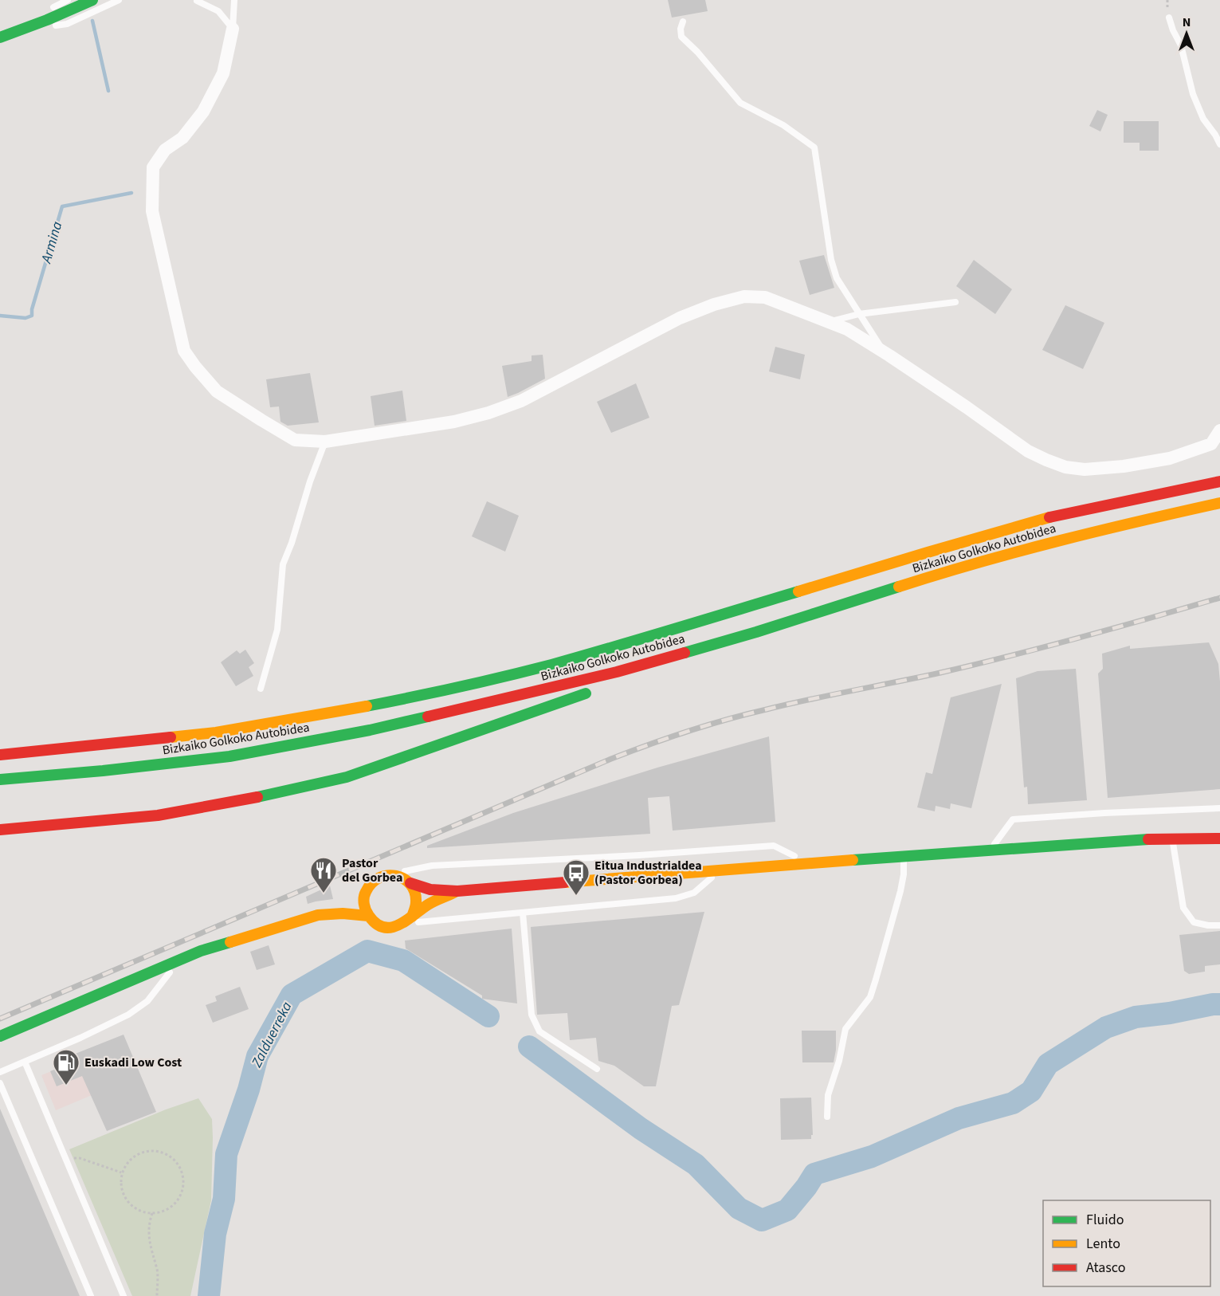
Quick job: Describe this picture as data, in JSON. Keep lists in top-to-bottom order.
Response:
{
  "streets": {
    "main road": ["Bizkaiko Golkoko Autobidea"]
  },
  "water": ["Armina", "Zalduerreka"],
  "places": {
    "restaurant": ["Pastor del Gorbea"],
    "bus stop": ["Eitua Industrialdea (Pastor Gorbea)"],
    "fuel station": ["Euskadi Low Cost"]
  },
  "legend": ["Fluido", "Lento", "Atasco"],
  "north": "top"
}
